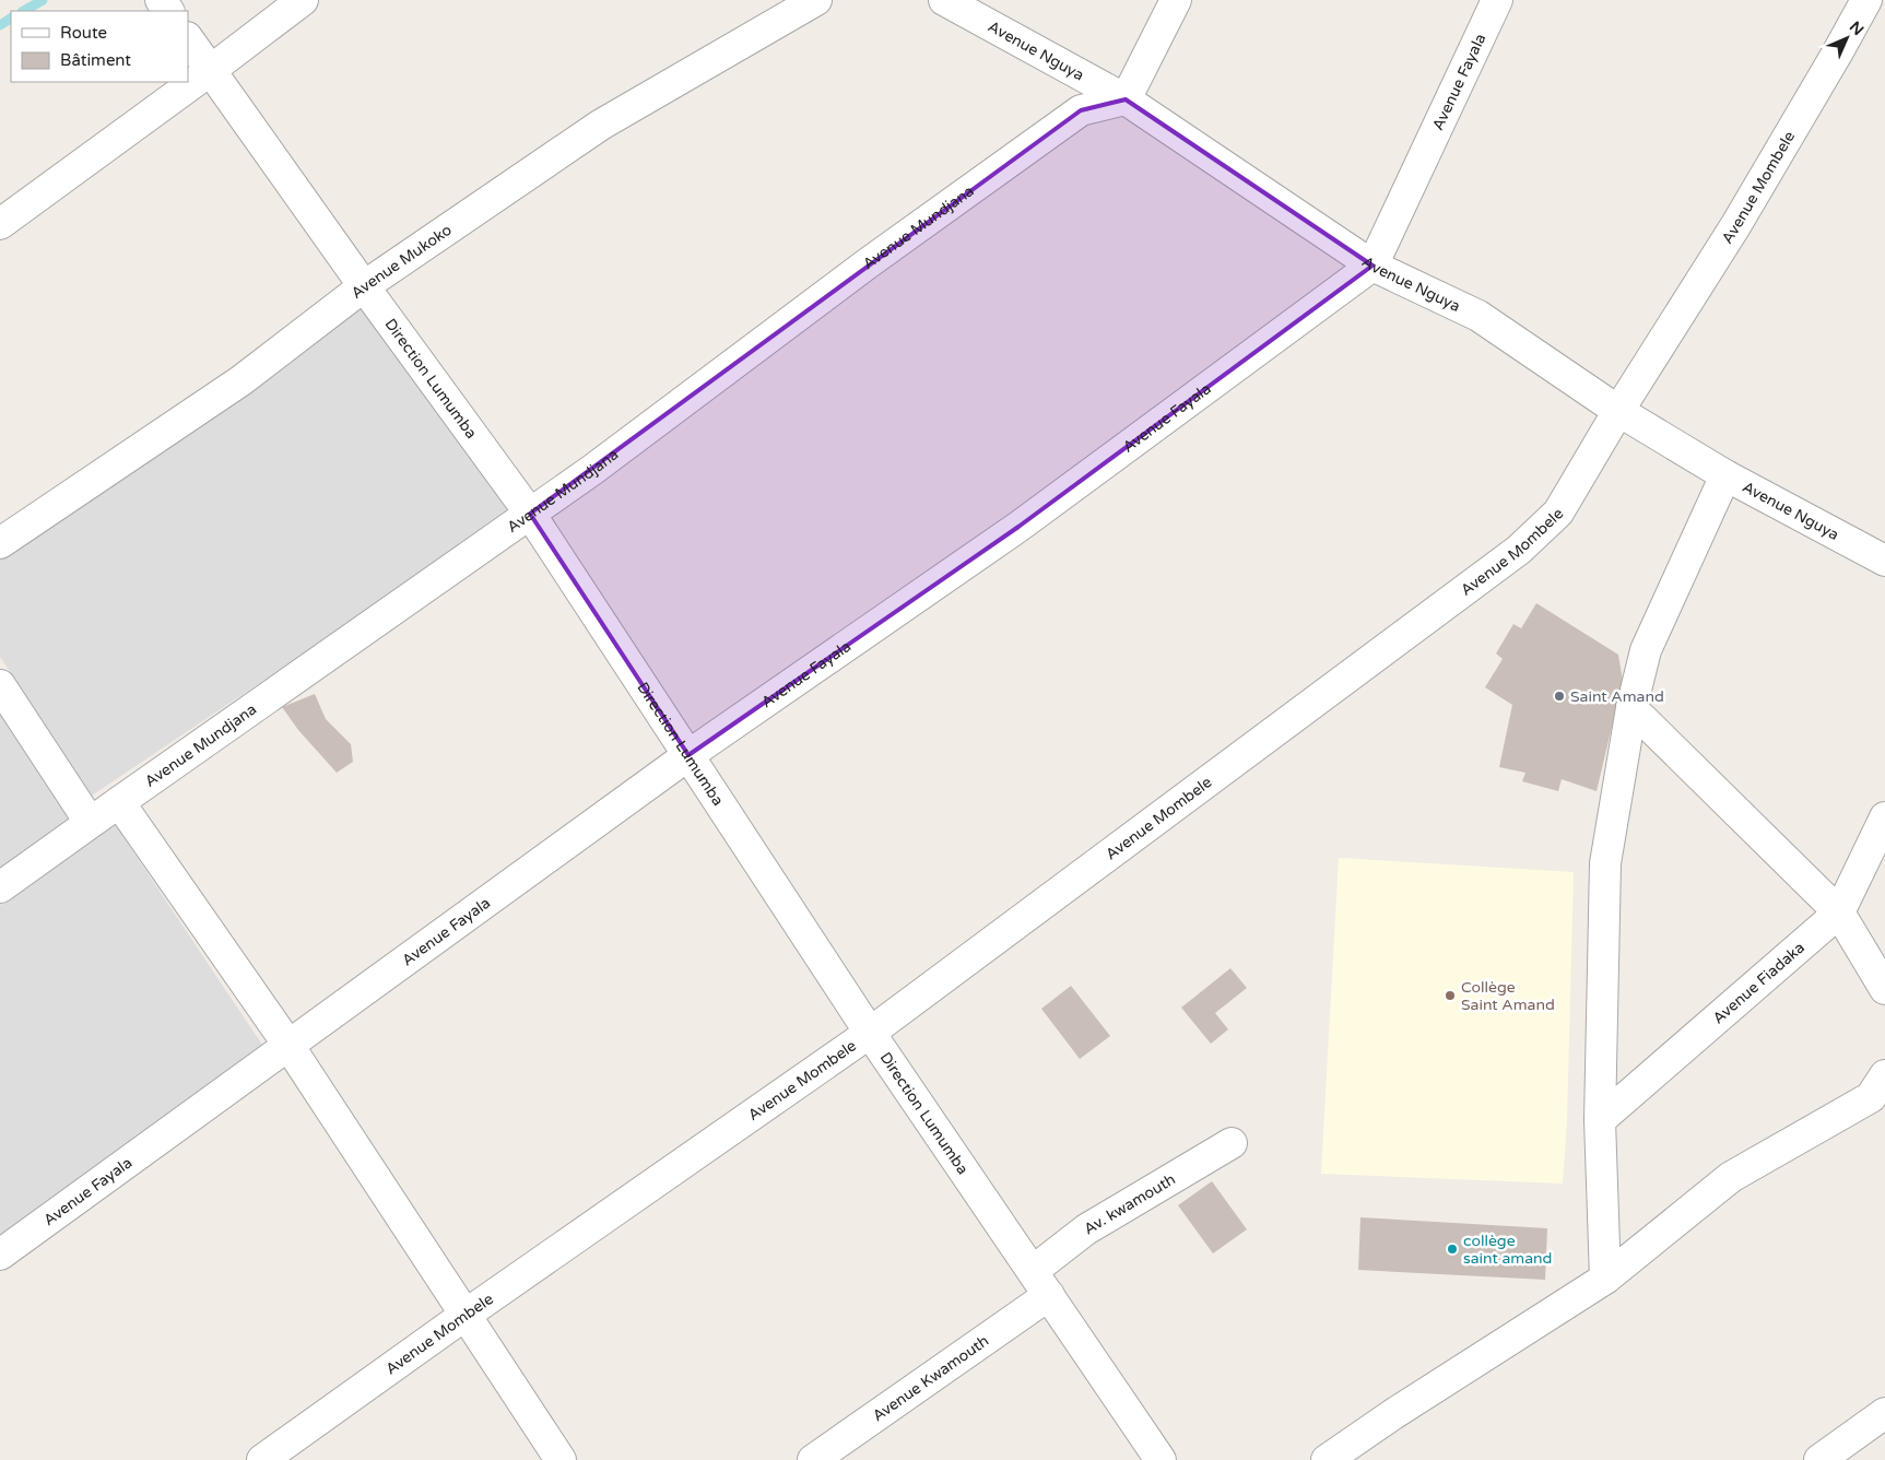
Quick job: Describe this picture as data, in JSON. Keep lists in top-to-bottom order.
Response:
{
  "streets": {
    "street": [
      "Avenue Nguya",
      "Avenue Fayala",
      "Avenue Mombele",
      "Avenue Mundjana",
      "Avenue Mukoko",
      "Direction Lumumba",
      "Avenue Fiadaka",
      "Av. kwamouth",
      "Avenue Kwamouth"
    ]
  },
  "crossings": [
    ["Avenue Nguya", "Avenue Fayala"],
    ["Avenue Nguya", "Avenue Mombele"],
    ["Avenue Nguya", "Avenue Mundjana"],
    ["Avenue Fayala", "Direction Lumumba"],
    ["Avenue Mombele", "Direction Lumumba"],
    ["Avenue Mundjana", "Direction Lumumba"],
    ["Avenue Mukoko", "Direction Lumumba"],
    ["Direction Lumumba", "Av. kwamouth"],
    ["Direction Lumumba", "Avenue Kwamouth"]
  ],
  "places": ["Saint Amand", "Collège Saint Amand", "collège saint amand"],
  "legend": ["Route", "Bâtiment"],
  "north": "top right"
}
